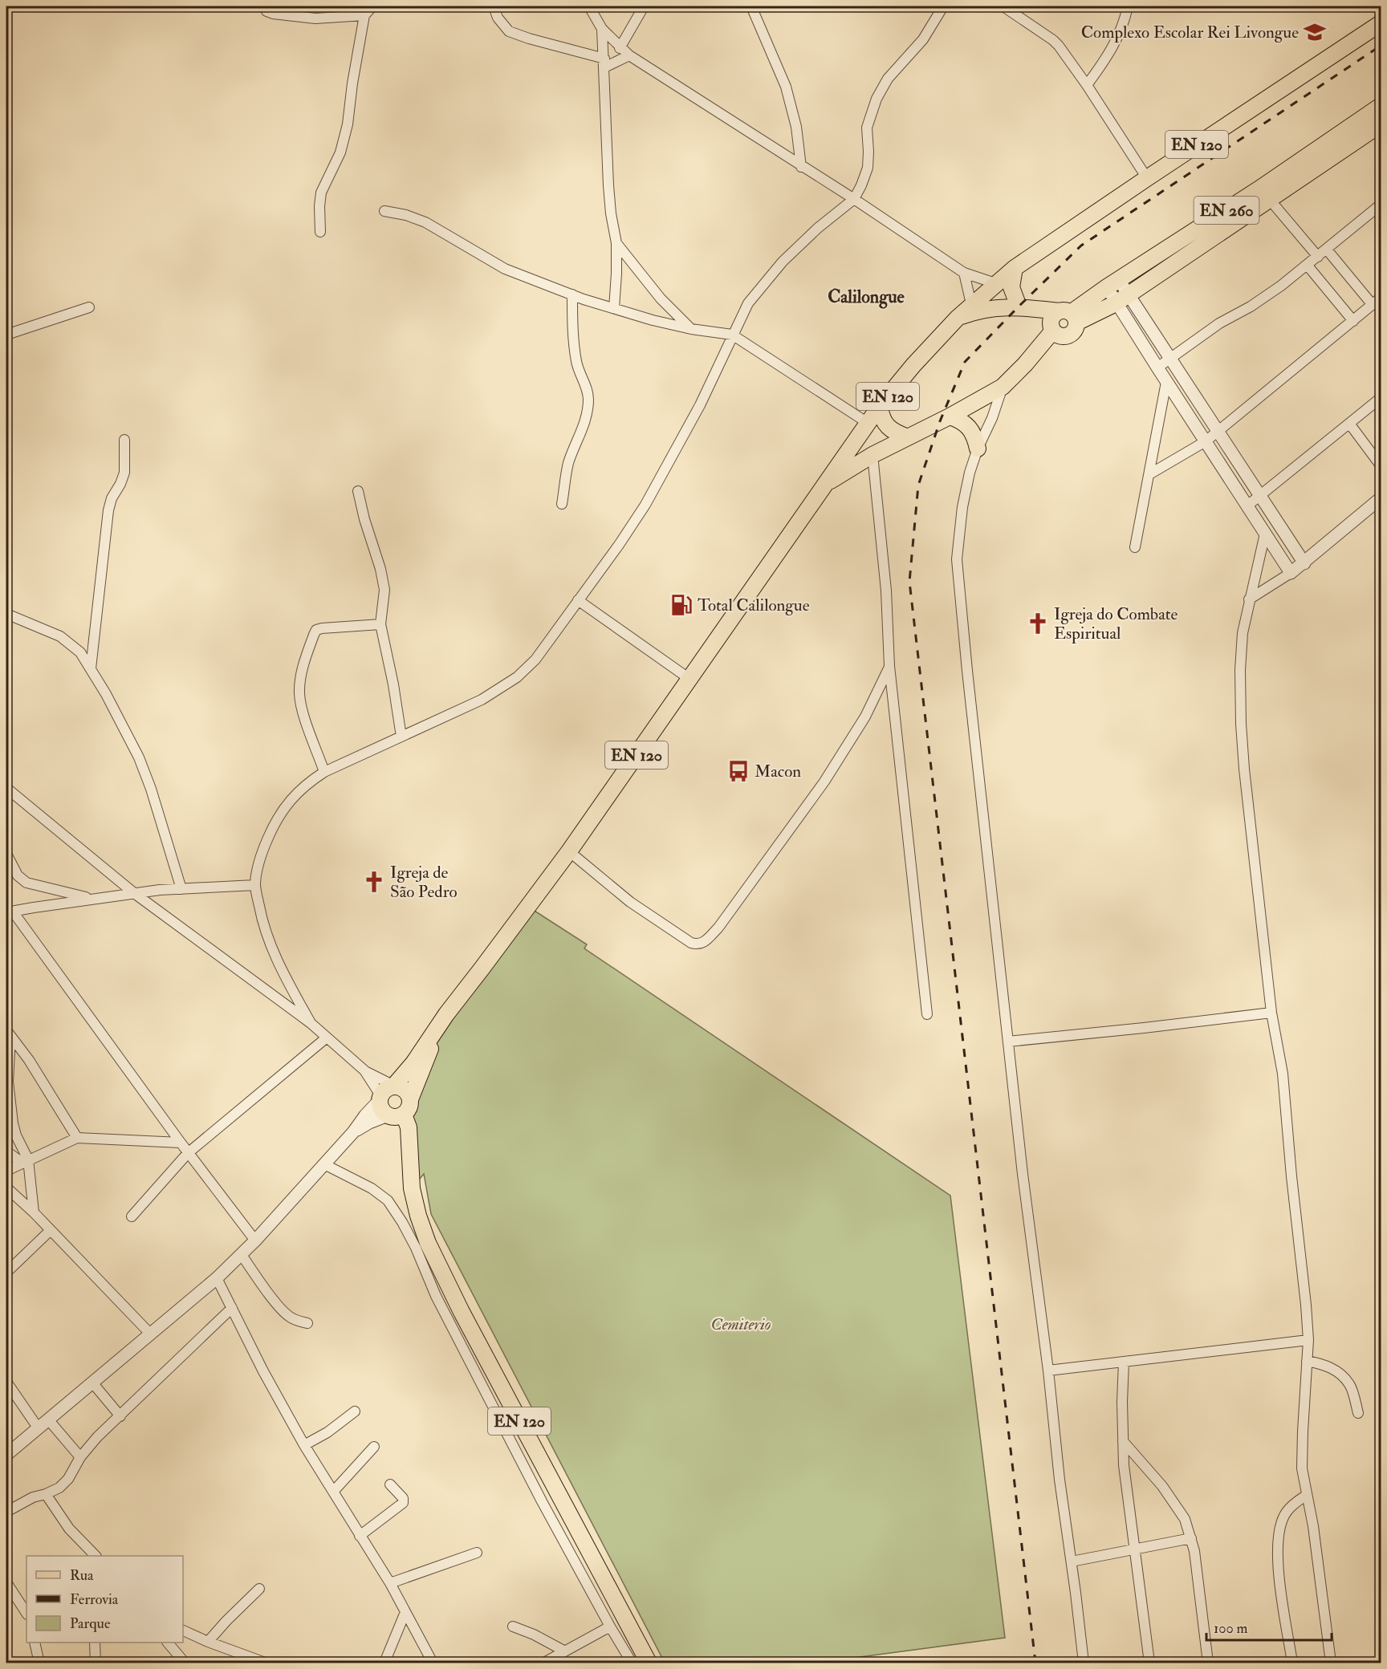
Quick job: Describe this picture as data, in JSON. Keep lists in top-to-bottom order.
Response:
{
  "streets": {
    "main road": ["EN 120", "EN 260"]
  },
  "crossings": [
    ["EN 120", "EN 260"]
  ],
  "districts": ["Calilongue"],
  "parks": ["Cemiterio"],
  "places": {
    "school or university": ["Complexo Escolar Rei Livongue"],
    "fuel station": ["Total Calilongue"],
    "church": ["Igreja do Combate Espiritual", "Igreja de São Pedro"],
    "bus stop": ["Macon"]
  },
  "legend": ["Rua", "Ferrovia", "Parque"],
  "scale_bar": "100 m"
}
